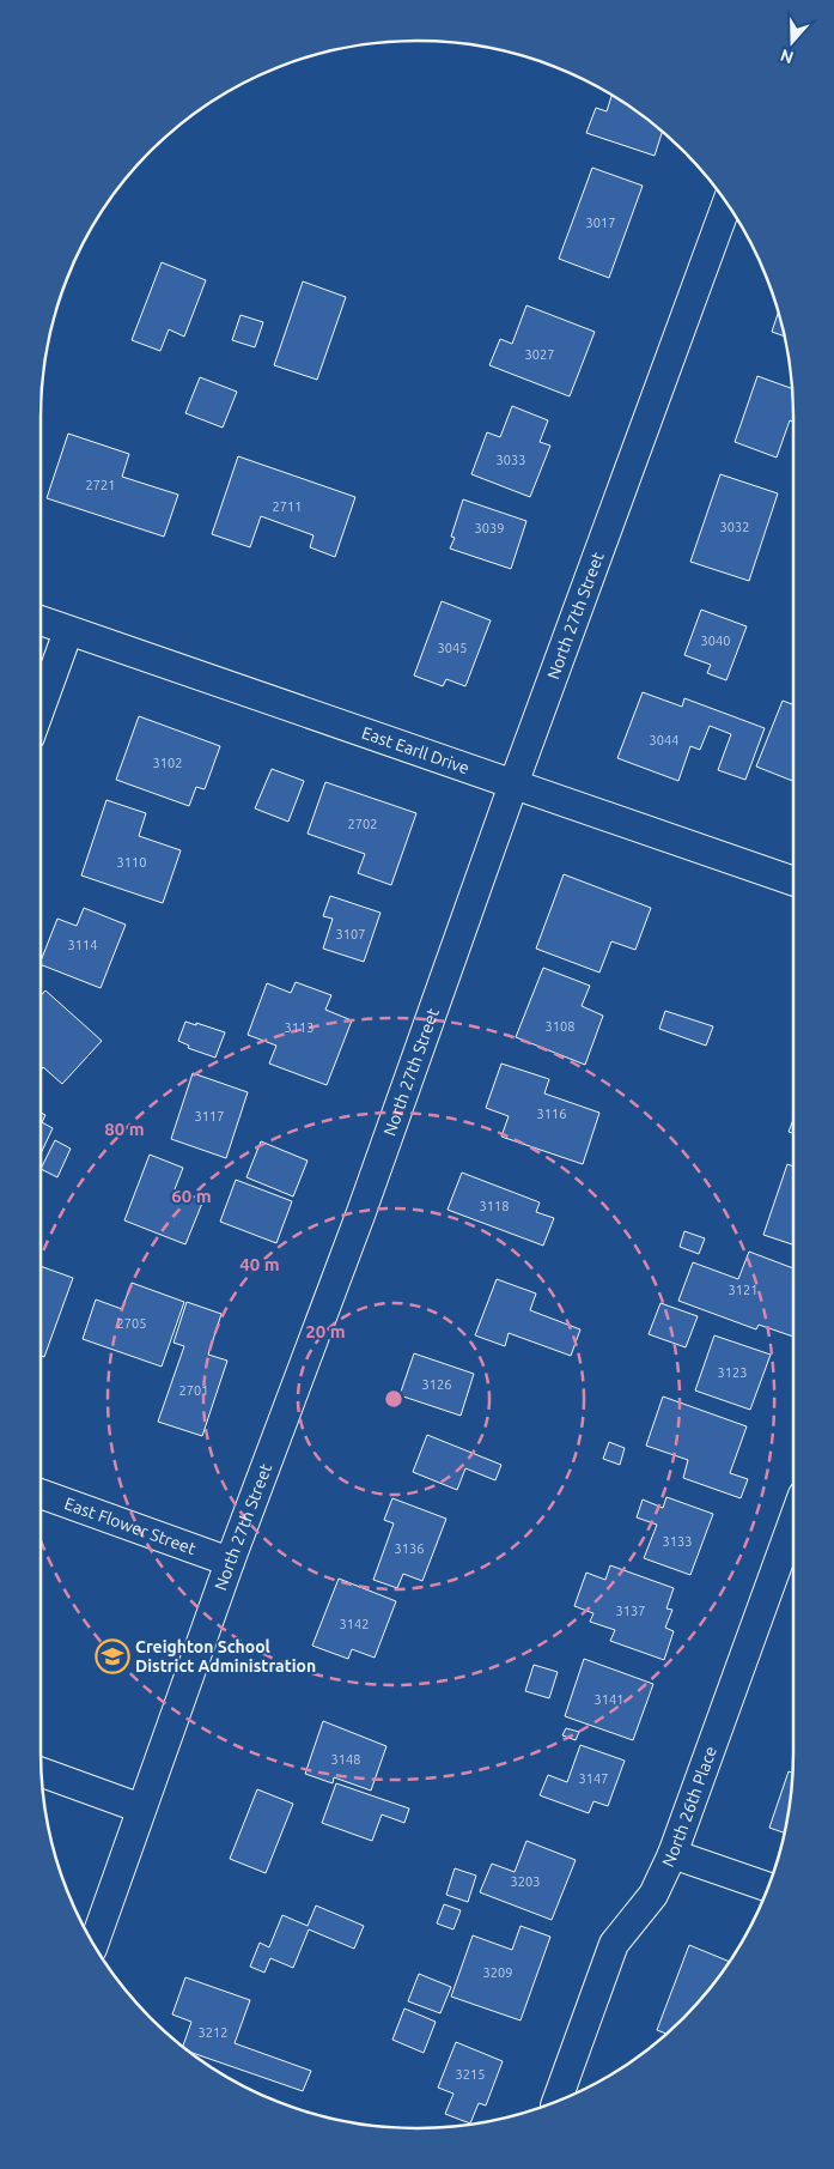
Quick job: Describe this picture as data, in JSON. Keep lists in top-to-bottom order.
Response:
{
  "streets": {
    "street": [
      "North 27th Street",
      "East Earll Drive",
      "East Flower Street",
      "North 26th Place"
    ]
  },
  "crossings": [
    ["North 27th Street", "East Earll Drive"],
    ["North 27th Street", "East Flower Street"]
  ],
  "places": {
    "school or university": ["Creighton School District Administration"]
  },
  "house_numbers": [
    "3017",
    "3027",
    "3033",
    "2721",
    "2711",
    "3032",
    "3039",
    "3040",
    "3045",
    "3044",
    "3102",
    "2702",
    "3110",
    "3107",
    "3114",
    "3108",
    "3113",
    "3116",
    "3117",
    "3118",
    "3121",
    "2705",
    "3123",
    "3126",
    "2701",
    "3133",
    "3136",
    "3137",
    "3142",
    "3141",
    "3148",
    "3147",
    "3203",
    "3209",
    "3212",
    "3215"
  ],
  "north": "bottom",
  "rings": [
    "80 m",
    "60 m",
    "40 m",
    "20 m"
  ]
}
